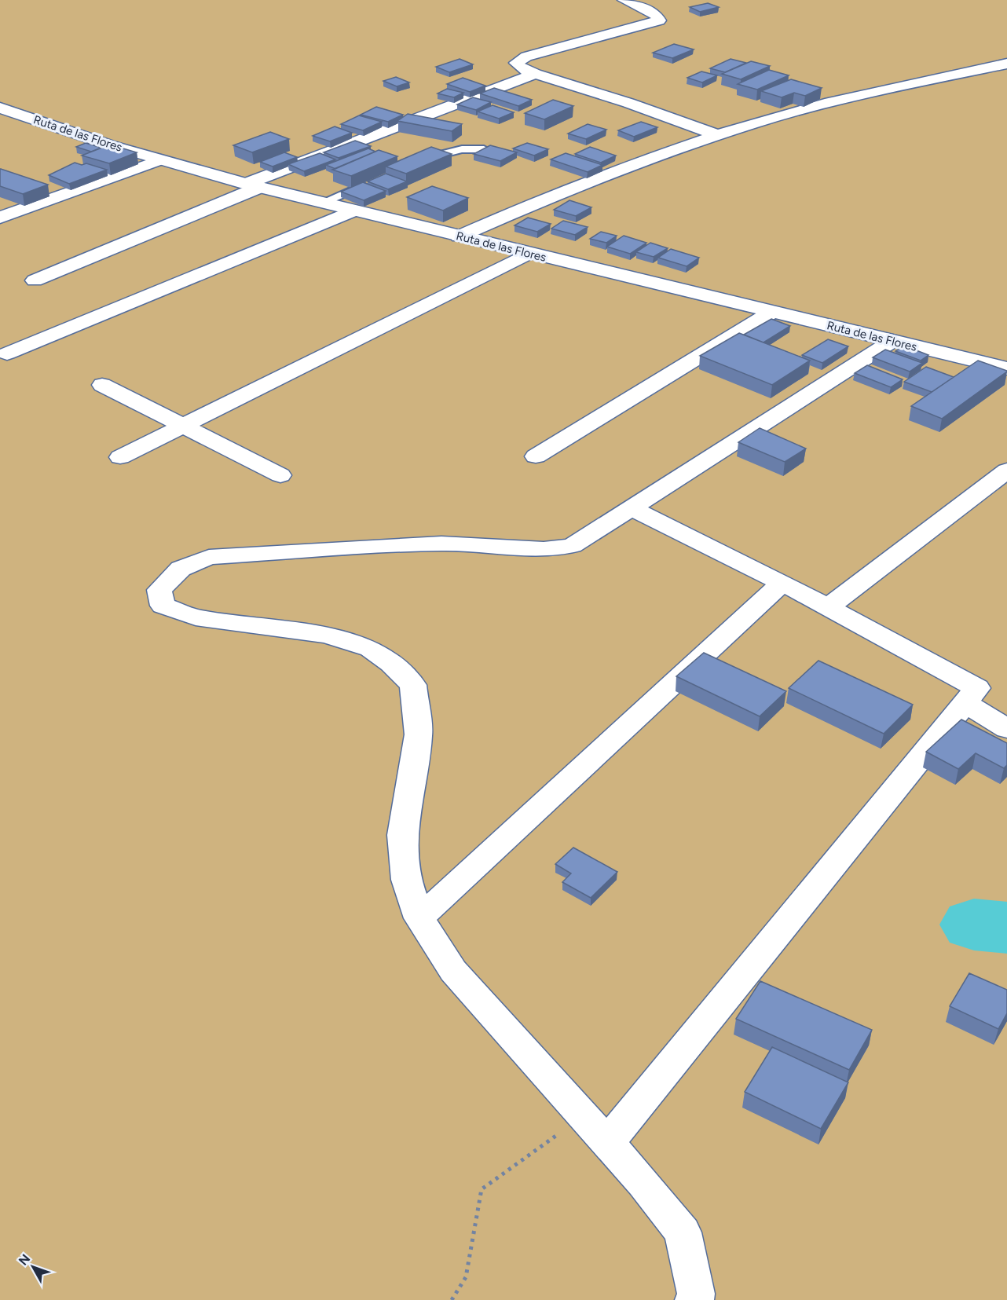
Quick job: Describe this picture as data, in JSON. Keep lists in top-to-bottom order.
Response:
{
  "streets": {
    "street": ["Ruta de las Flores"]
  },
  "north": "top left"
}
